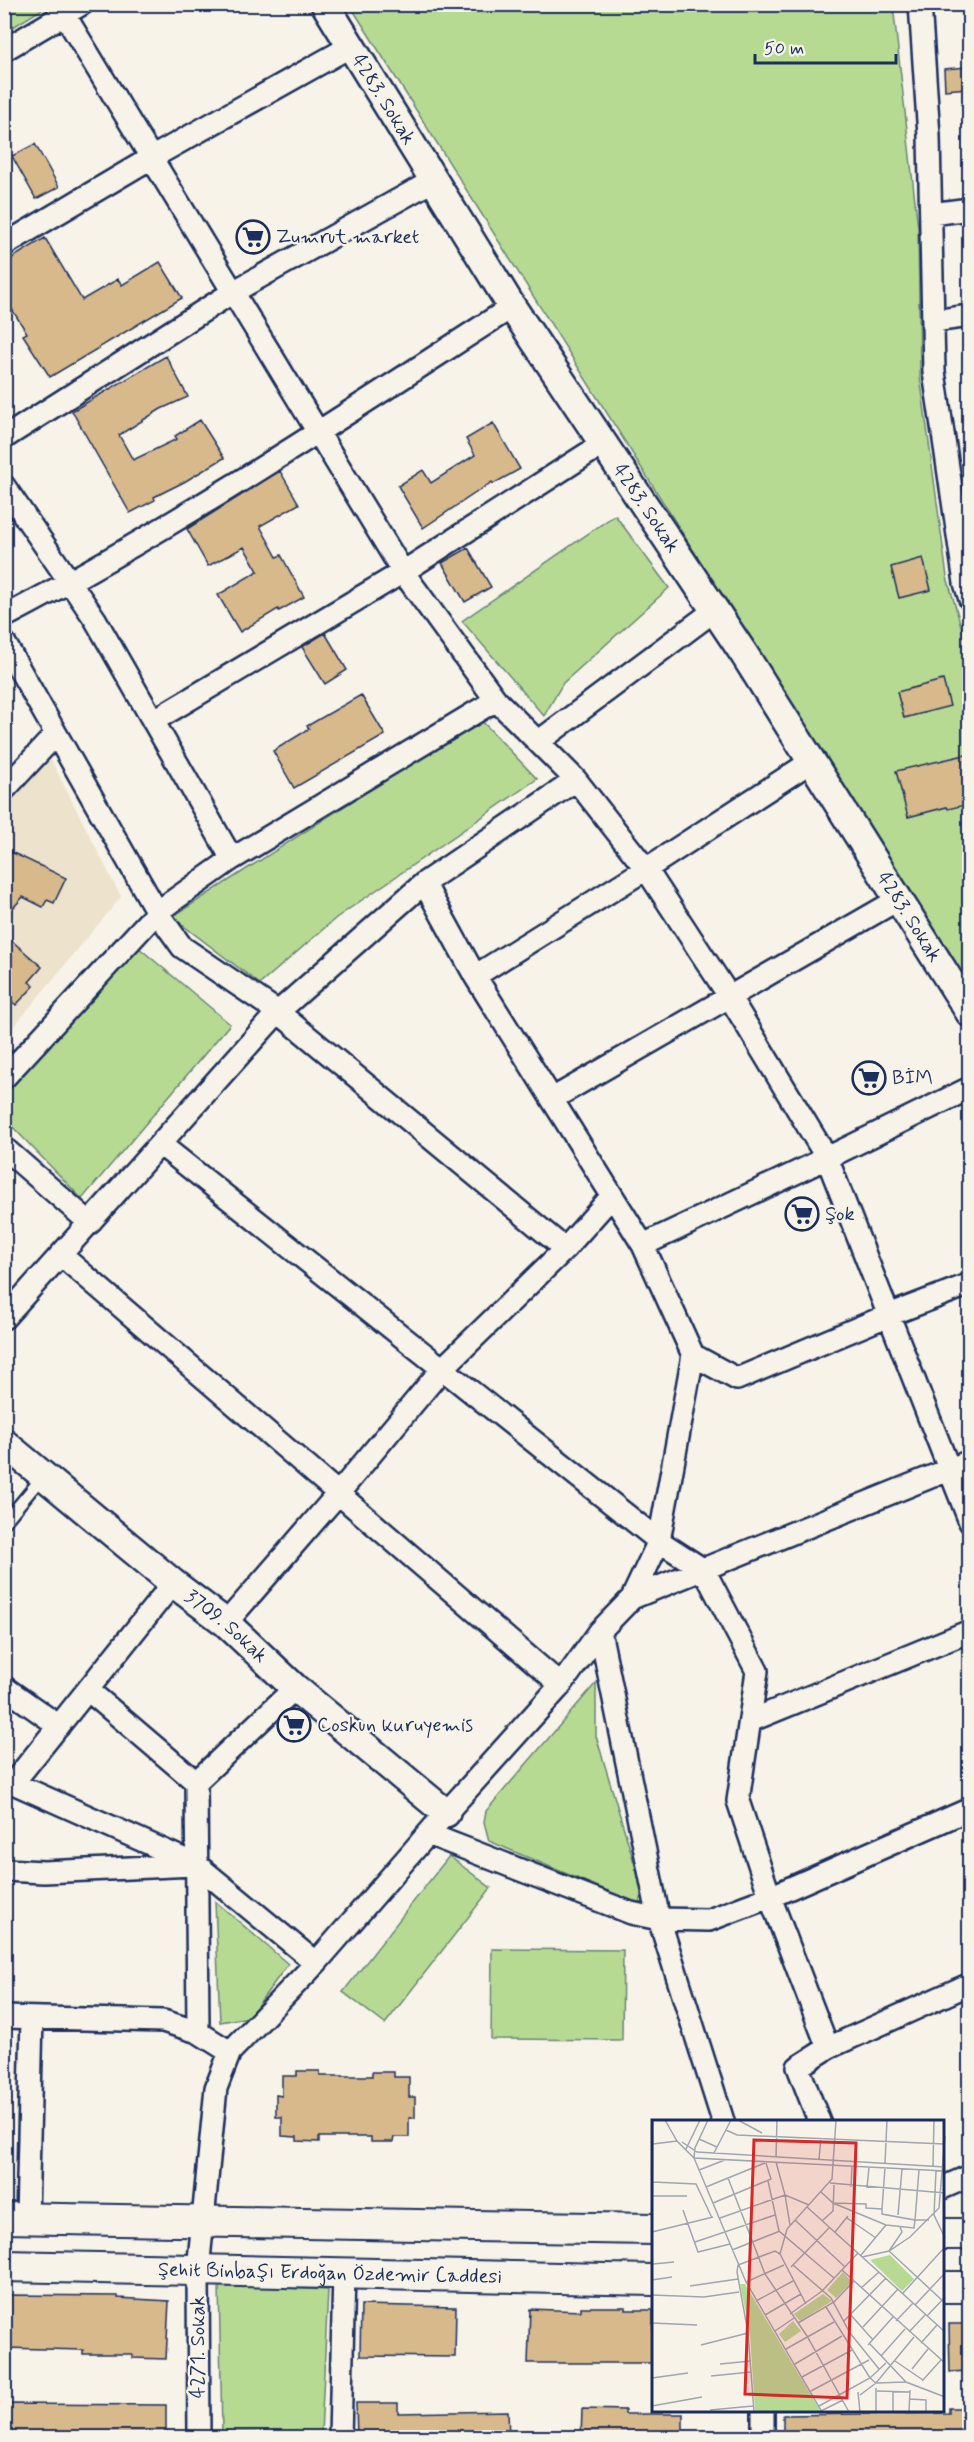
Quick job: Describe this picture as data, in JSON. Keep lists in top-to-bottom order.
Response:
{
  "streets": {
    "main road": ["Şehit Binbaşı Erdoğan Özdemir Caddesi"],
    "street": ["4283. Sokak", "3709. Sokak", "4271. Sokak"]
  },
  "crossings": [
    ["Şehit Binbaşı Erdoğan Özdemir Caddesi", "4271. Sokak"]
  ],
  "places": {
    "supermarket": [
      "Zumrut market",
      "BİM",
      "Şok",
      "Coskun kuruyemis"
    ]
  },
  "scale_bar": "50 m"
}
